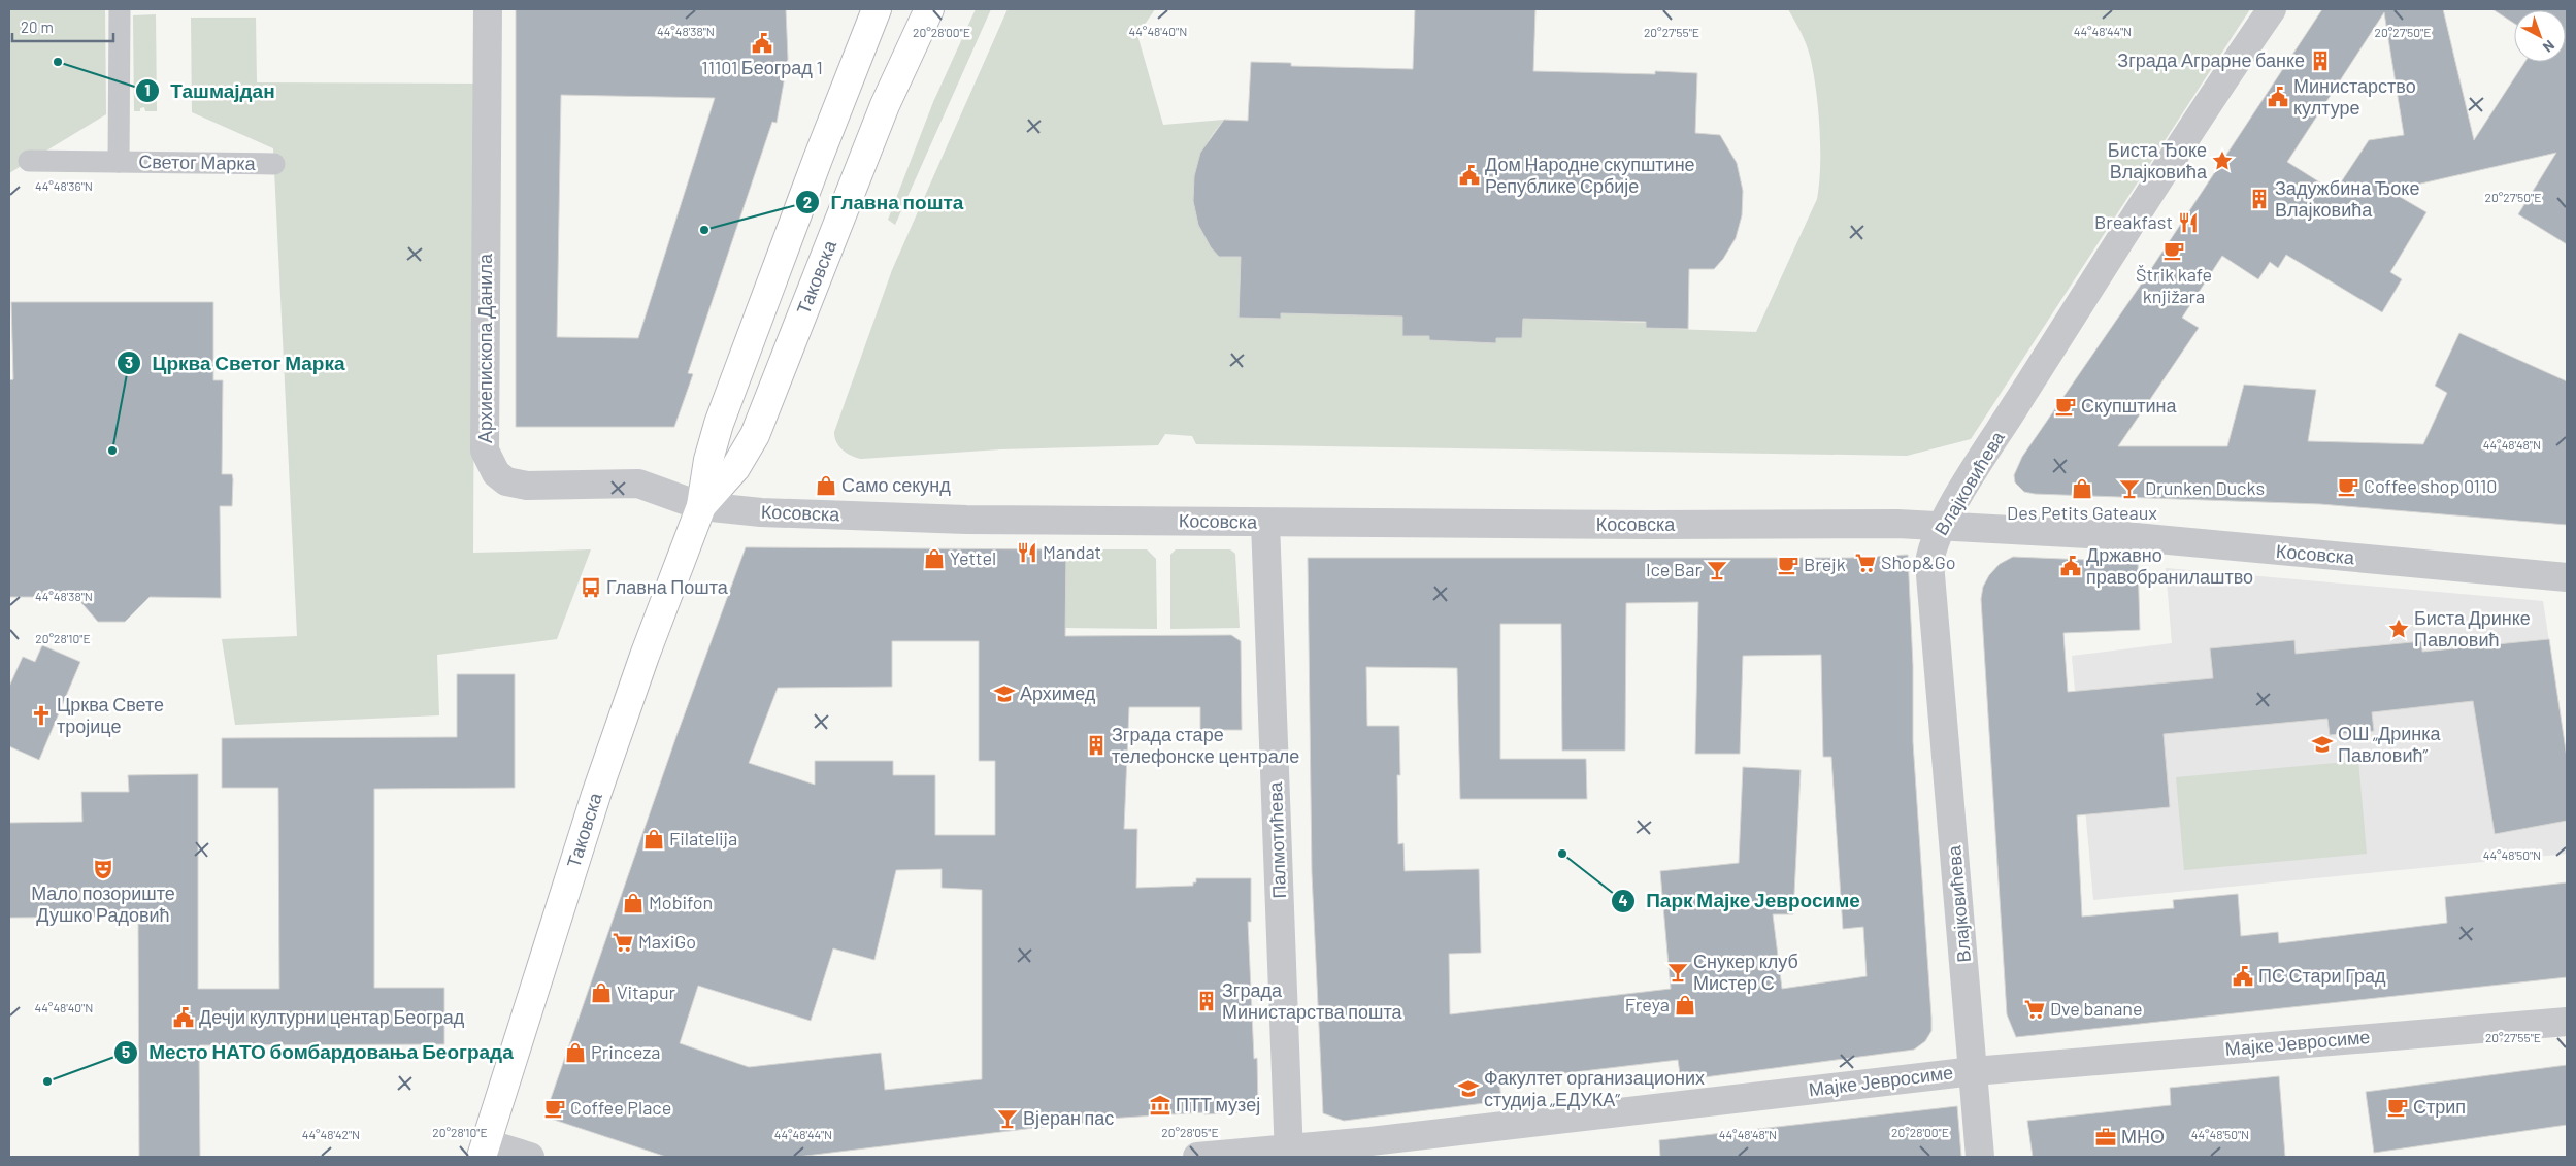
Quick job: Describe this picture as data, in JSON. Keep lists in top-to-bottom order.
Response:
{
  "streets": {
    "main road": ["Таковска"],
    "street": [
      "Светог Марка",
      "Архиепископа Данила",
      "Влајковићева",
      "Косовска",
      "Палмотићева",
      "Мајке Јевросиме"
    ]
  },
  "crossings": [
    ["Таковска", "Архиепископа Данила"],
    ["Таковска", "Косовска"],
    ["Архиепископа Данила", "Косовска"],
    ["Влајковићева", "Косовска"],
    ["Влајковићева", "Мајке Јевросиме"],
    ["Косовска", "Палмотићева"],
    ["Палмотићева", "Мајке Јевросиме"]
  ],
  "places": {
    "public building": [
      "11101 Београд 1",
      "Министарство културе",
      "Дом Народне скупштине Републике Србије",
      "Државно правобранилаштво",
      "ПС Стари Град",
      "Дечји културни центар Београд"
    ],
    "building": [
      "Зграда Аграрне банке",
      "Задужбина Ђоке Влајковића",
      "Зграда старе телефонске централе",
      "Зграда Министарства пошта"
    ],
    "other": [
      "Ташмајдан",
      "Главна пошта",
      "Црква Светог Марка",
      "Парк Мајке Јевросиме",
      "Место НАТО бомбардовања Београда"
    ],
    "place": ["Биста Ђоке Влајковића", "Биста Дринке Павловић"],
    "restaurant": ["Breakfast", "Mandat"],
    "cafe": [
      "Štrik kafe knjižara",
      "Скупштина",
      "Coffee shop 0110",
      "Brejk",
      "Стрип",
      "Coffee Place"
    ],
    "shop": [
      "Само секунд",
      "Des Petits Gateaux",
      "Yettel",
      "Filatelija",
      "Mobifon",
      "Vitapur",
      "Freya",
      "Princeza"
    ],
    "bar": [
      "Drunken Ducks",
      "Ice Bar",
      "Снукер клуб Мистер С",
      "Вјеран пас"
    ],
    "supermarket": ["Shop&Go", "MaxiGo", "Dve banane"],
    "bus stop": ["Главна Пошта"],
    "school or university": ["Архимед", "ОШ „Дринка Павловић”", "Факултет организационих студија „ЕДУКА”"],
    "church": ["Црква Свете тројице"],
    "theatre": ["Мало позориште Душко Радовић"],
    "museum": ["ПТТ музеј"],
    "office": ["МНО"]
  },
  "scale_bar": "20 m",
  "north": "bottom right",
  "coordinates": [
    "44°48'38\"N",
    "44°48'40\"N",
    "44°48'44\"N",
    "20°27'50\"E",
    "20°28'00\"E",
    "20°27'55\"E",
    "44°48'36\"N",
    "44°48'48\"N",
    "20°28'10\"E",
    "44°48'50\"N",
    "20°28'05\"E",
    "44°48'42\"N"
  ]
}
